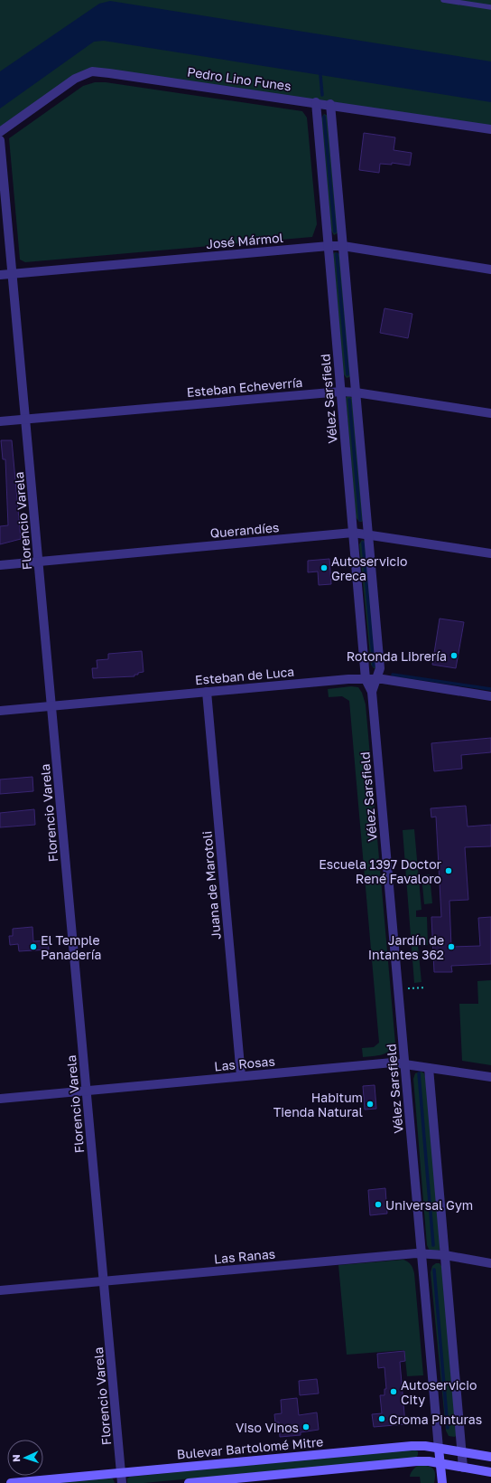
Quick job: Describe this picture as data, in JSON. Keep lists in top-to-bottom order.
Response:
{
  "streets": {
    "main road": ["Vélez Sarsfield", "Bulevar Bartolomé Mitre"],
    "street": [
      "Pedro Lino Funes",
      "José Mármol",
      "Esteban Echeverría",
      "Florencio Varela",
      "Querandíes",
      "Esteban de Luca",
      "Juana de Marotoli",
      "Las Rosas",
      "Las Ranas"
    ]
  },
  "crossings": [
    ["Pedro Lino Funes", "Vélez Sarsfield"],
    ["José Mármol", "Vélez Sarsfield"],
    ["José Mármol", "Florencio Varela"],
    ["Esteban Echeverría", "Vélez Sarsfield"],
    ["Esteban Echeverría", "Florencio Varela"],
    ["Vélez Sarsfield", "Querandíes"],
    ["Vélez Sarsfield", "Esteban de Luca"],
    ["Vélez Sarsfield", "Las Rosas"],
    ["Vélez Sarsfield", "Las Ranas"],
    ["Vélez Sarsfield", "Bulevar Bartolomé Mitre"],
    ["Florencio Varela", "Querandíes"],
    ["Florencio Varela", "Esteban de Luca"],
    ["Florencio Varela", "Las Rosas"],
    ["Florencio Varela", "Las Ranas"],
    ["Florencio Varela", "Bulevar Bartolomé Mitre"],
    ["Esteban de Luca", "Juana de Marotoli"],
    ["Juana de Marotoli", "Las Rosas"]
  ],
  "places": [
    "Autoservicio Greca",
    "Rotonda Librería",
    "Escuela 1397 Doctor René Favaloro",
    "El Temple Panadería",
    "Jardín de Intantes 362",
    "Habitum Tienda Natural",
    "Universal Gym",
    "Autoservicio City",
    "Croma Pinturas",
    "Viso Vinos"
  ],
  "north": "left"
}
